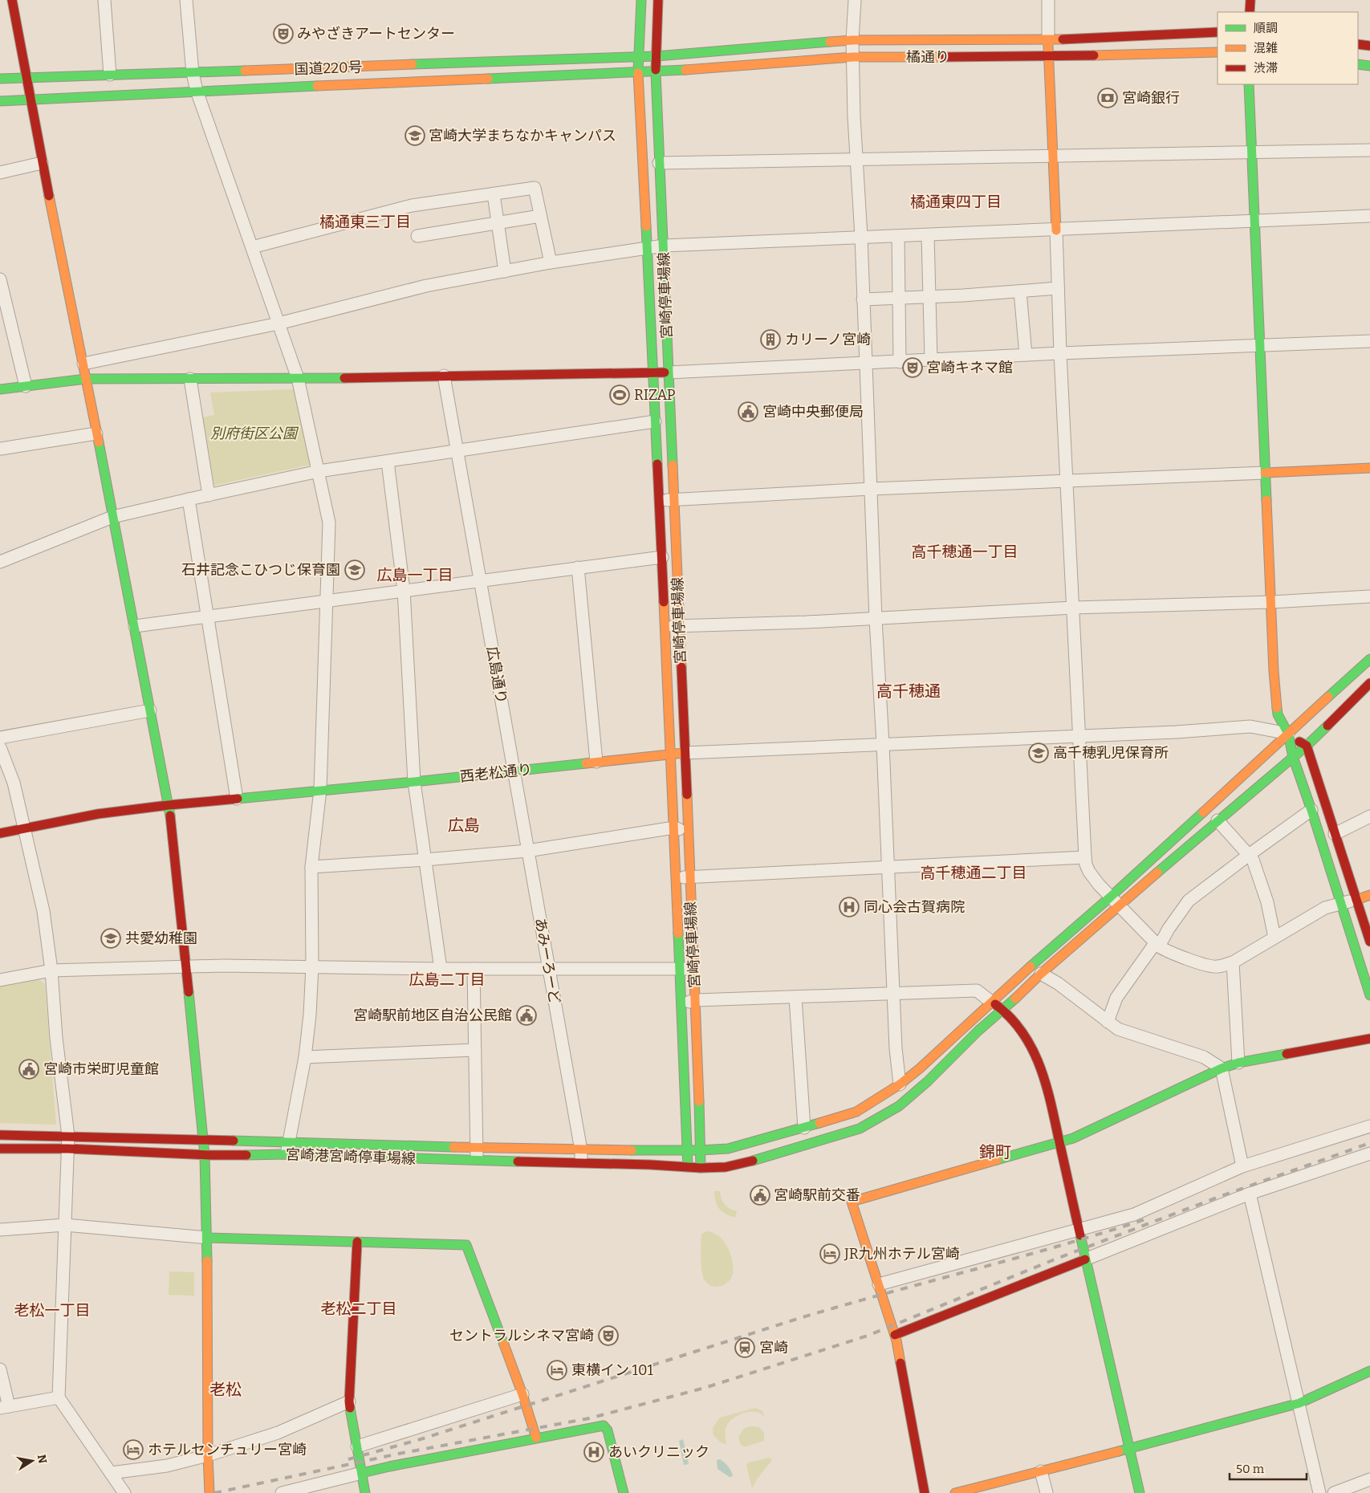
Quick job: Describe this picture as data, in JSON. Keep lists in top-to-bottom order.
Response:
{
  "streets": {
    "main road": [
      "橘通り",
      "国道220号",
      "宮崎停車場線",
      "西老松通り",
      "宮崎港宮崎停車場線"
    ],
    "street": ["広島通り", "あみーろーど"]
  },
  "crossings": [
    ["橘通り", "国道220号"],
    ["橘通り", "宮崎停車場線"],
    ["国道220号", "宮崎停車場線"],
    ["宮崎停車場線", "西老松通り"],
    ["宮崎停車場線", "宮崎港宮崎停車場線"],
    ["広島通り", "西老松通り"],
    ["広島通り", "あみーろーど"],
    ["西老松通り", "あみーろーど"],
    ["あみーろーど", "宮崎港宮崎停車場線"]
  ],
  "districts": [
    "橘通東四丁目",
    "橘通東三丁目",
    "高千穂通一丁目",
    "広島一丁目",
    "高千穂通",
    "広島",
    "高千穂通二丁目",
    "広島二丁目",
    "錦町",
    "老松二丁目",
    "老松一丁目",
    "老松"
  ],
  "parks": ["別府街区公園"],
  "places": {
    "theatre": ["みやざきアートセンター", "宮崎キネマ館", "セントラルシネマ宮崎"],
    "bank": ["宮崎銀行"],
    "school or university": [
      "宮崎大学まちなかキャンパス",
      "石井記念こひつじ保育園",
      "高千穂乳児保育所",
      "共愛幼稚園"
    ],
    "building": ["カリーノ宮崎"],
    "sports": ["RIZAP"],
    "public building": [
      "宮崎中央郵便局",
      "宮崎駅前地区自治公民館",
      "宮崎市栄町児童館",
      "宮崎駅前交番"
    ],
    "hospital": ["同心会古賀病院", "あいクリニック"],
    "hotel": ["JR九州ホテル宮崎", "東横イン 101", "ホテルセンチュリー宮崎"],
    "station": ["宮崎"]
  },
  "legend": ["順調", "混雑", "渋滞"],
  "scale_bar": "50 m",
  "north": "right"
}
